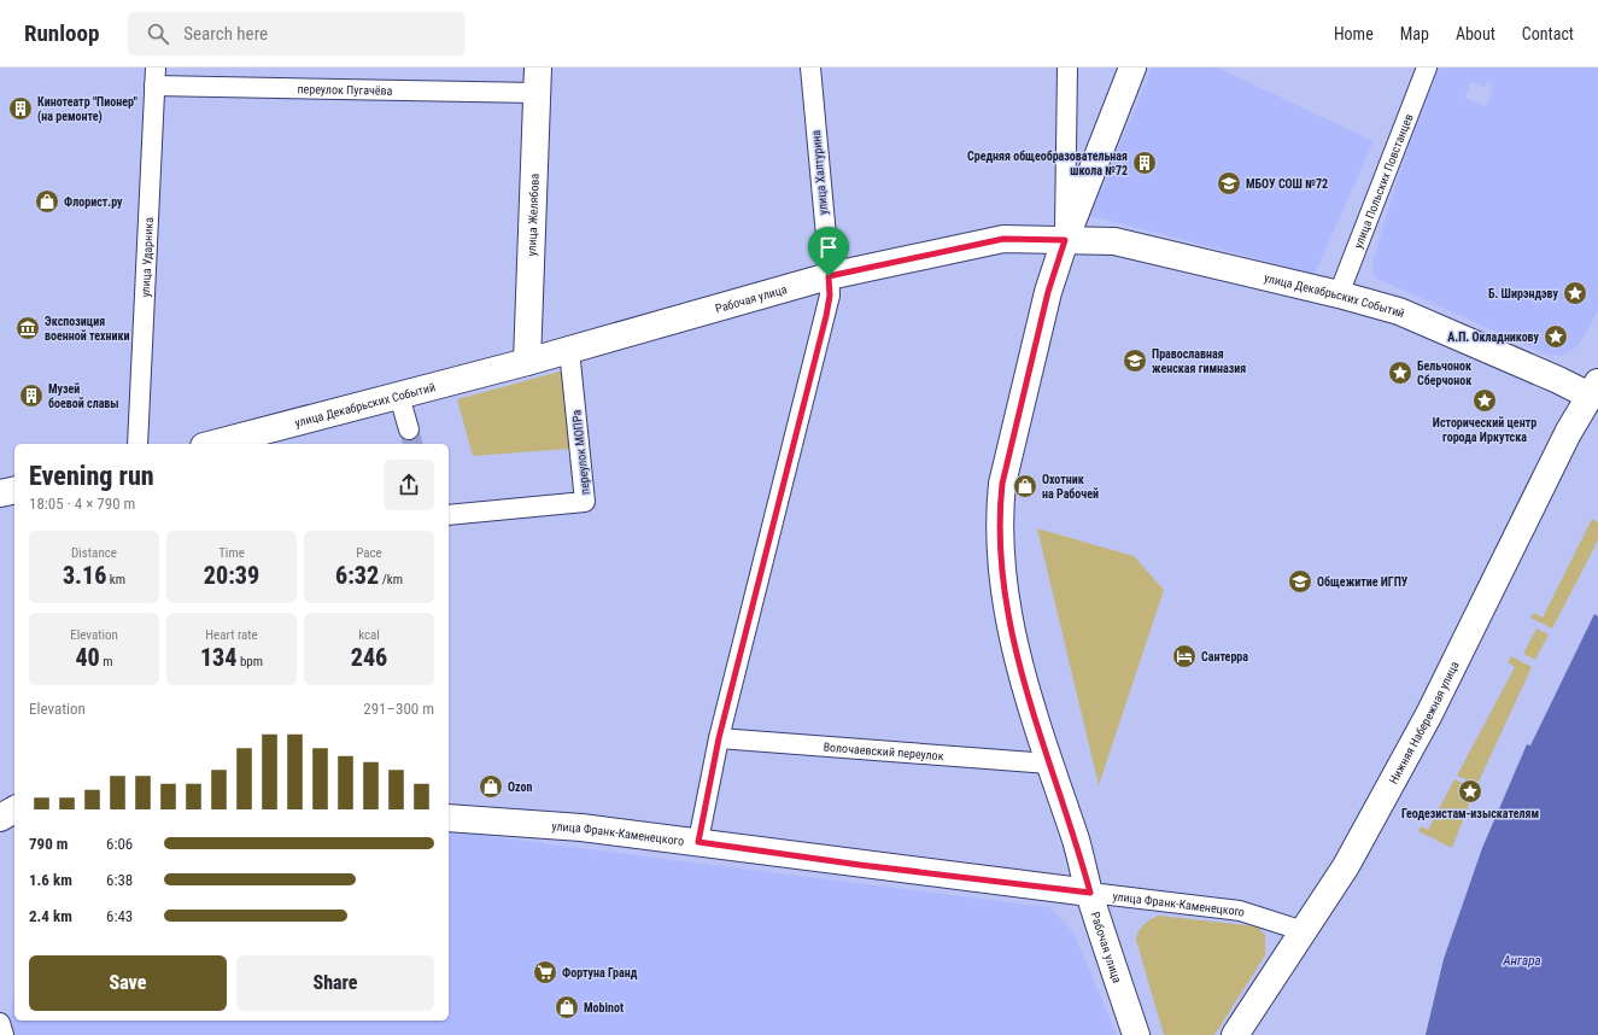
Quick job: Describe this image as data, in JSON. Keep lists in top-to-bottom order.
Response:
{
  "streets": {
    "main road": [
      "улица Желябова",
      "улица Декабрьских Событий",
      "Рабочая улица",
      "Нижняя Набережная улица",
      "улица Франк-Каменецкого"
    ],
    "street": [
      "переулок Пугачёва",
      "улица Халтурина",
      "улица Польских Повстанцев",
      "улица Ударника",
      "переулок МОПРа",
      "Волочаевский переулок"
    ]
  },
  "crossings": [
    ["переулок Пугачёва", "улица Желябова"],
    ["переулок Пугачёва", "улица Ударника"],
    ["улица Халтурина", "Рабочая улица"],
    ["улица Халтурина", "Волочаевский переулок"],
    ["улица Халтурина", "улица Франк-Каменецкого"],
    ["улица Польских Повстанцев", "улица Декабрьских Событий"],
    ["улица Желябова", "улица Декабрьских Событий"],
    ["улица Желябова", "Рабочая улица"],
    ["улица Декабрьских Событий", "Рабочая улица"],
    ["улица Декабрьских Событий", "Нижняя Набережная улица"],
    ["Рабочая улица", "переулок МОПРа"],
    ["Рабочая улица", "Волочаевский переулок"],
    ["Рабочая улица", "улица Франк-Каменецкого"],
    ["Нижняя Набережная улица", "улица Франк-Каменецкого"]
  ],
  "water": ["Ангара"],
  "places": {
    "building": ["Кинотеатр \"Пионер\" (на ремонте)", "Средняя общеобразовательная школа №72", "Музей боевой славы"],
    "school or university": ["МБОУ СОШ №72", "Православная женская гимназия", "Общежитие ИГПУ"],
    "shop": [
      "Флорист.ру",
      "Охотник на Рабочей",
      "Ozon",
      "Mobinot"
    ],
    "place": [
      "Б. Ширэндэву",
      "А.П. Окладникову",
      "Бельчонок Сберчонок",
      "Исторический центр города Иркутска",
      "Геодезистам-изыскателям"
    ],
    "museum": ["Экспозиция военной техники"],
    "hotel": ["Сантерра"],
    "supermarket": ["Фортуна Гранд"]
  },
  "page": {
    "header": "Runloop",
    "search": "Search here",
    "nav": [
      "Home",
      "Map",
      "About",
      "Contact"
    ],
    "heading": ["Evening run", "18:05 · 4 × 790 m"],
    "stats": [
      ["Distance", "3.16 km"],
      ["Time", "20:39"],
      ["Pace", "6:32 /km"],
      ["Elevation", "40 m"],
      ["Heart rate", "134 bpm"],
      ["kcal", "246"]
    ],
    "chart": ["Elevation", "291–300 m"],
    "list": [
      {
        "name": "790 m",
        "note": "6:06"
      },
      {
        "name": "1.6 km",
        "note": "6:38"
      },
      {
        "name": "2.4 km",
        "note": "6:43"
      }
    ],
    "buttons": ["Save", "Share"]
  }
}
